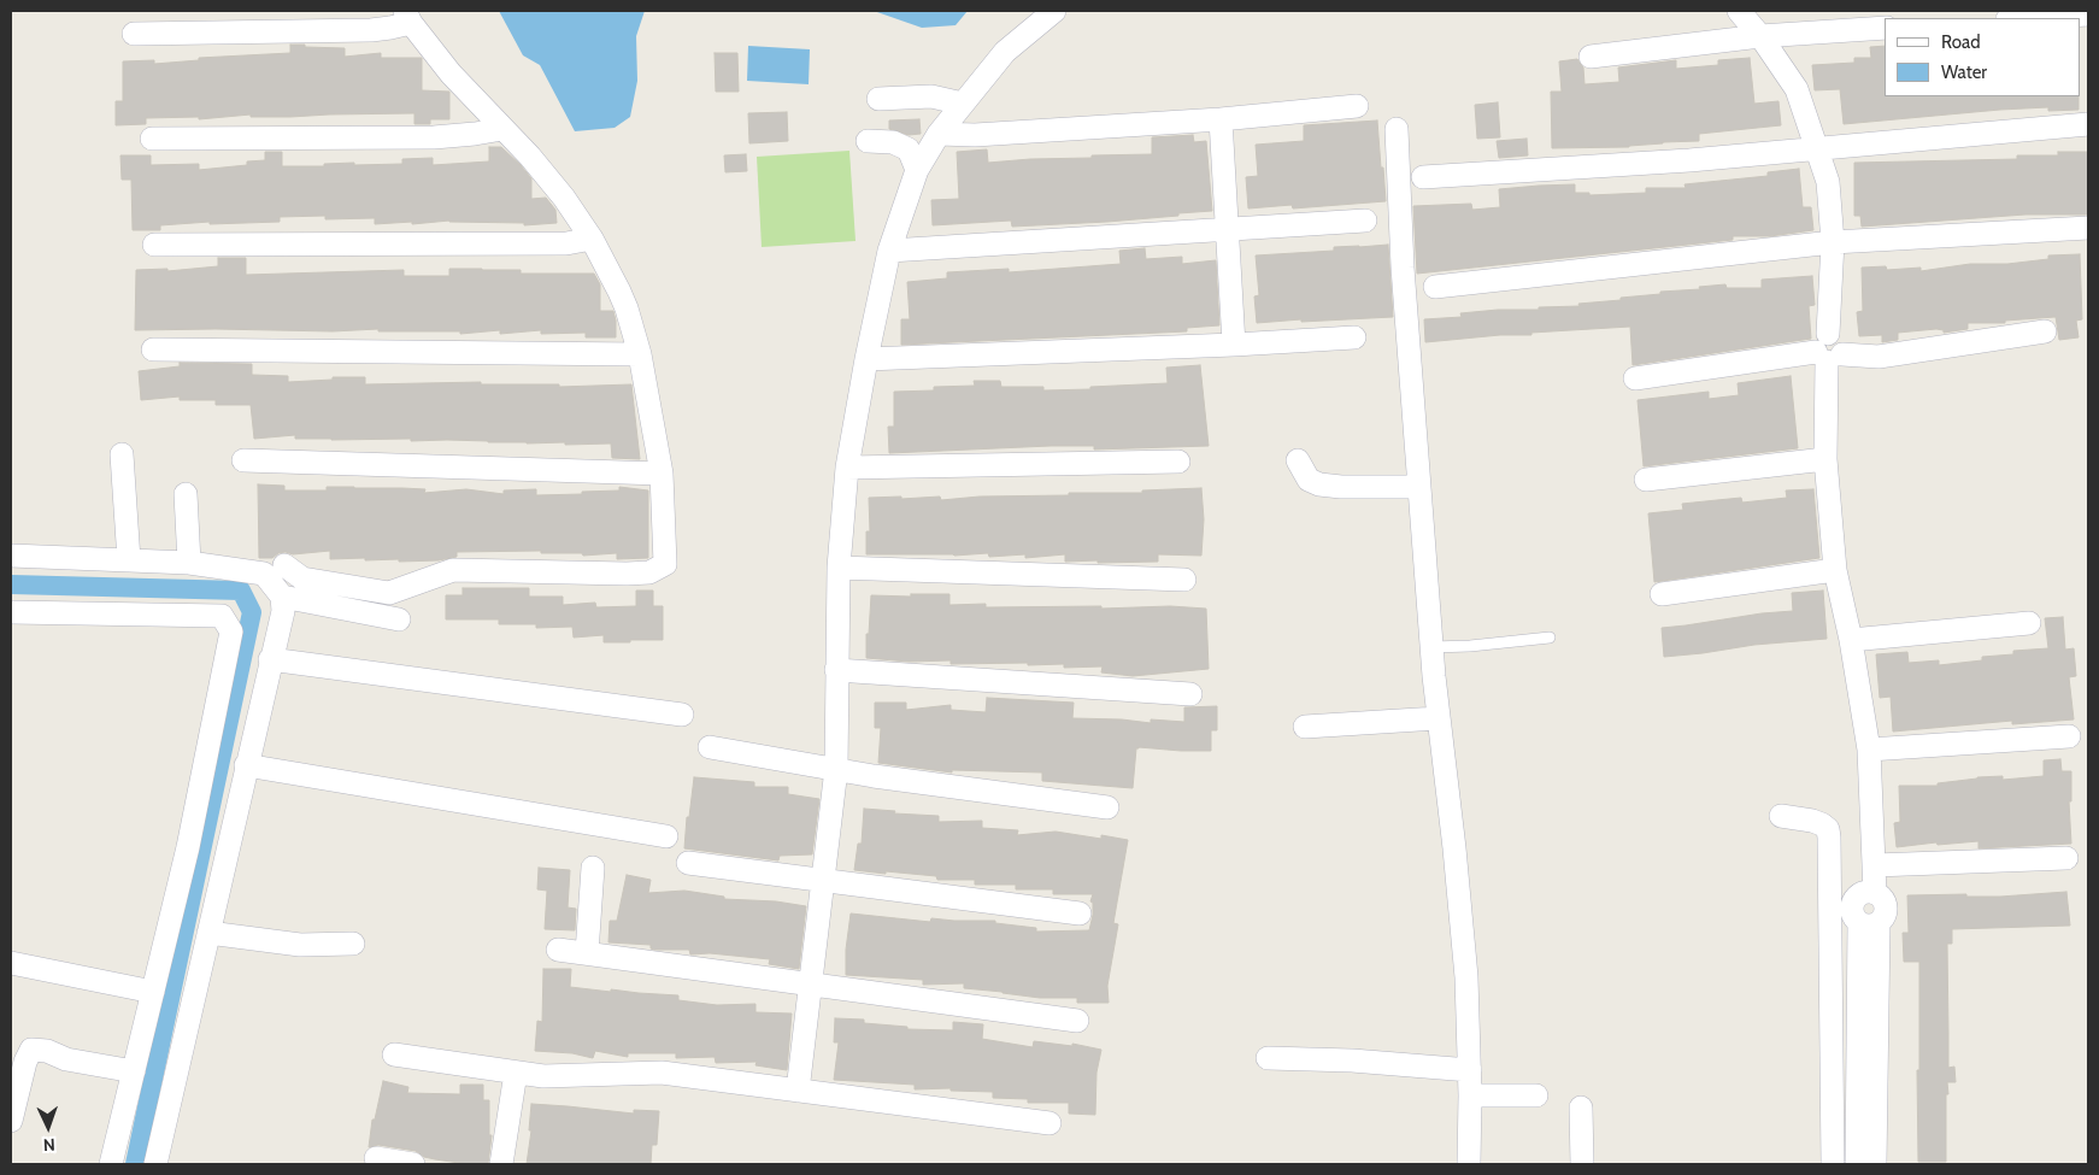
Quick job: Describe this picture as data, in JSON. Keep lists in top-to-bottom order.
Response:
{
  "legend": ["Road", "Water"],
  "north": "bottom"
}
